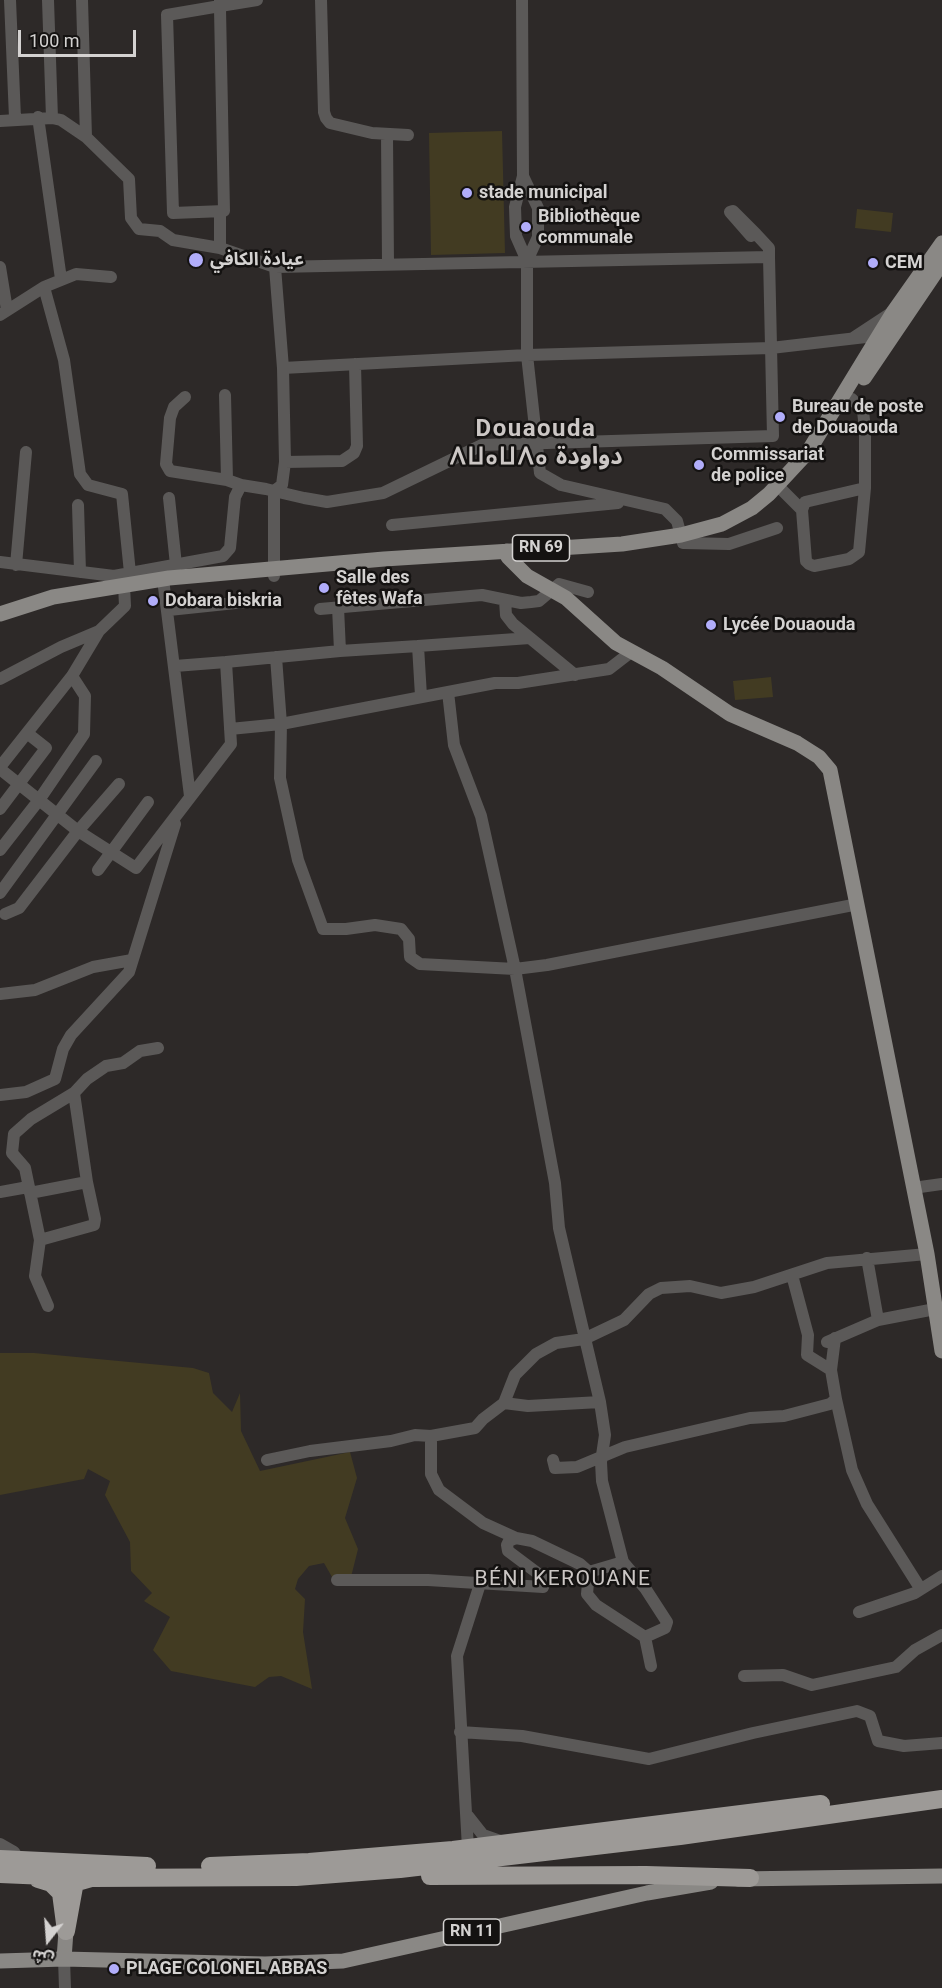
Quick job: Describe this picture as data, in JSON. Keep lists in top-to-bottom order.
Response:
{
  "streets": {
    "main road": ["RN 69", "RN 11"]
  },
  "districts": ["Douaouda ⴷⵡⴰⵡⴷⴰ دواودة", "BÉNI KEROUANE"],
  "places": [
    "stade municipal",
    "Bibliothèque communale",
    "عيادة الكافي",
    "CEM",
    "Bureau de poste de Douaouda",
    "Commissariat de police",
    "Salle des fêtes Wafa",
    "Dobara biskria",
    "Lycée Douaouda",
    "PLAGE COLONEL ABBAS"
  ],
  "scale_bar": "100 m",
  "north": "bottom"
}
